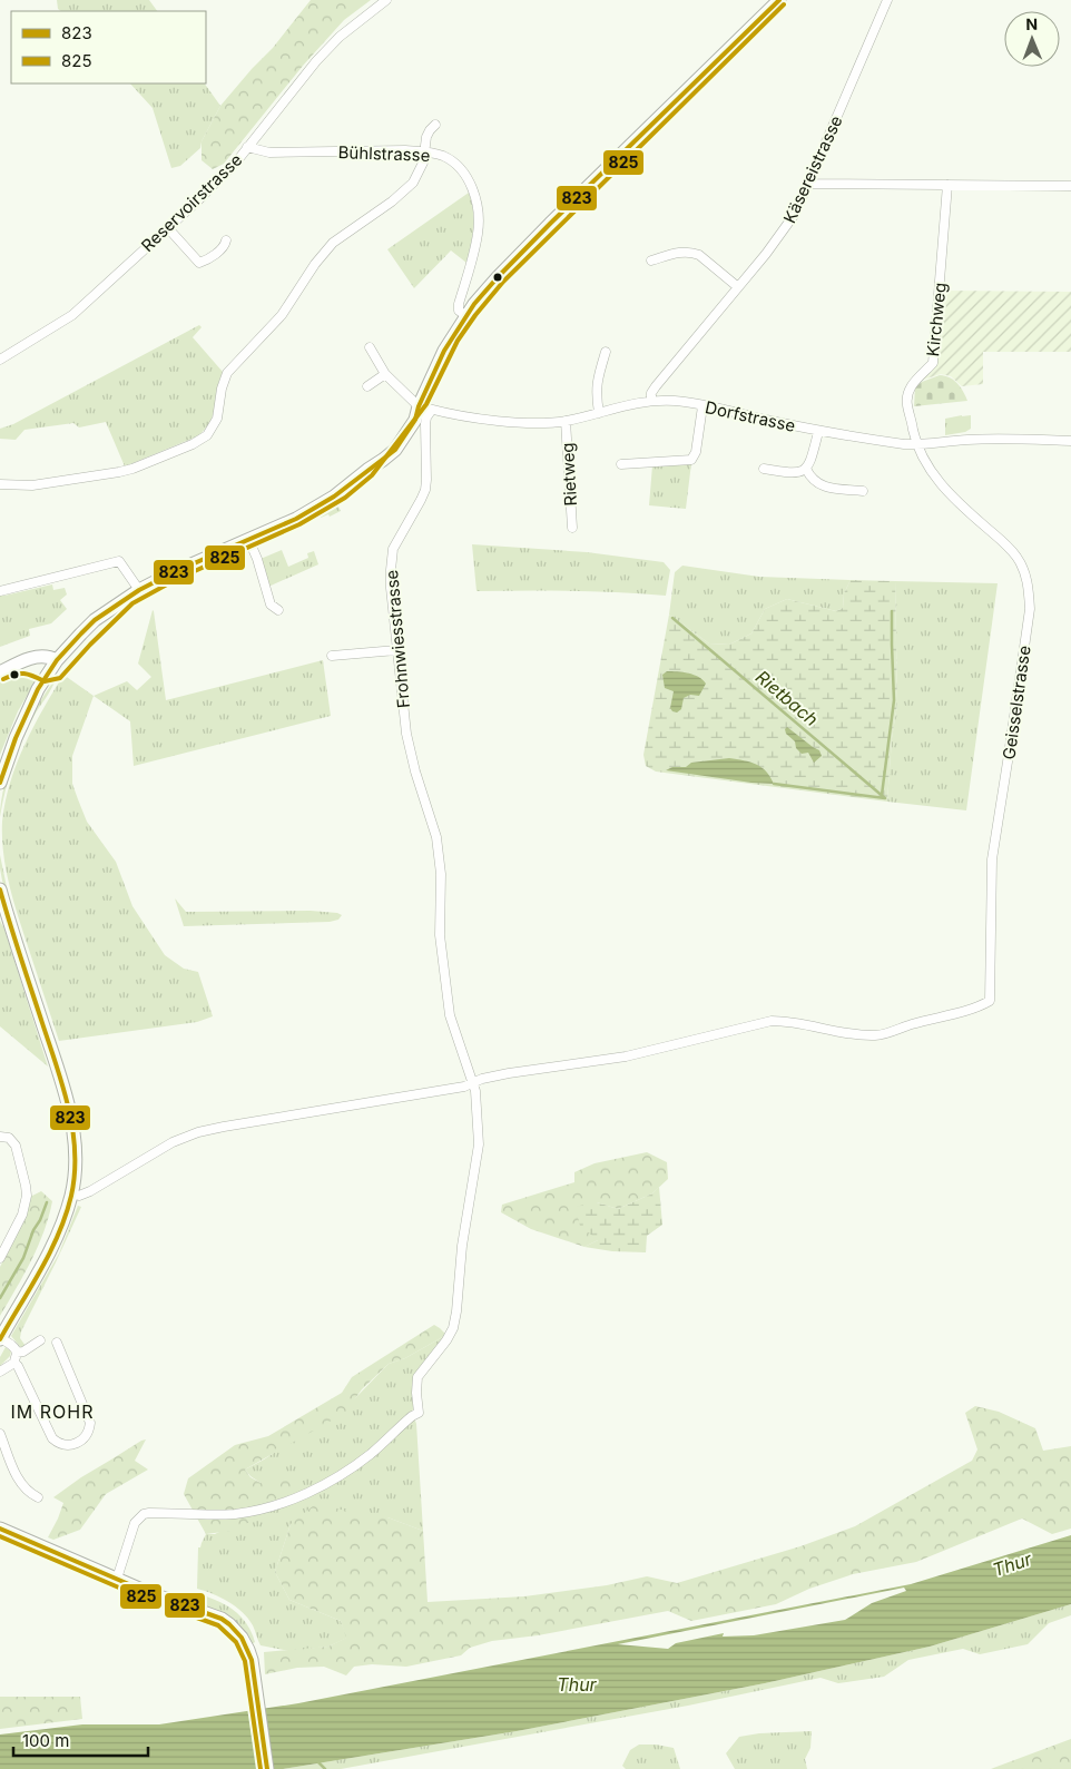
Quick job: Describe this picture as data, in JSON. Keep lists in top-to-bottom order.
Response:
{
  "streets": {
    "street": [
      "Bühlstrasse",
      "Käsereistrasse",
      "Reservoirstrasse",
      "Kirchweg",
      "Dorfstrasse",
      "Rietweg",
      "Frohnwiesstrasse",
      "Geisselstrasse"
    ]
  },
  "crossings": [
    ["Bühlstrasse", "Reservoirstrasse"],
    ["Käsereistrasse", "Dorfstrasse"],
    ["Kirchweg", "Dorfstrasse"],
    ["Kirchweg", "Geisselstrasse"],
    ["Dorfstrasse", "Rietweg"],
    ["Dorfstrasse", "Geisselstrasse"],
    ["Frohnwiesstrasse", "Geisselstrasse"]
  ],
  "districts": ["IM ROHR"],
  "water": ["Rietbach", "Thur"],
  "lines": ["transit line 823", "transit line 825"],
  "legend": ["823", "825"],
  "scale_bar": "100 m",
  "north": "top"
}
